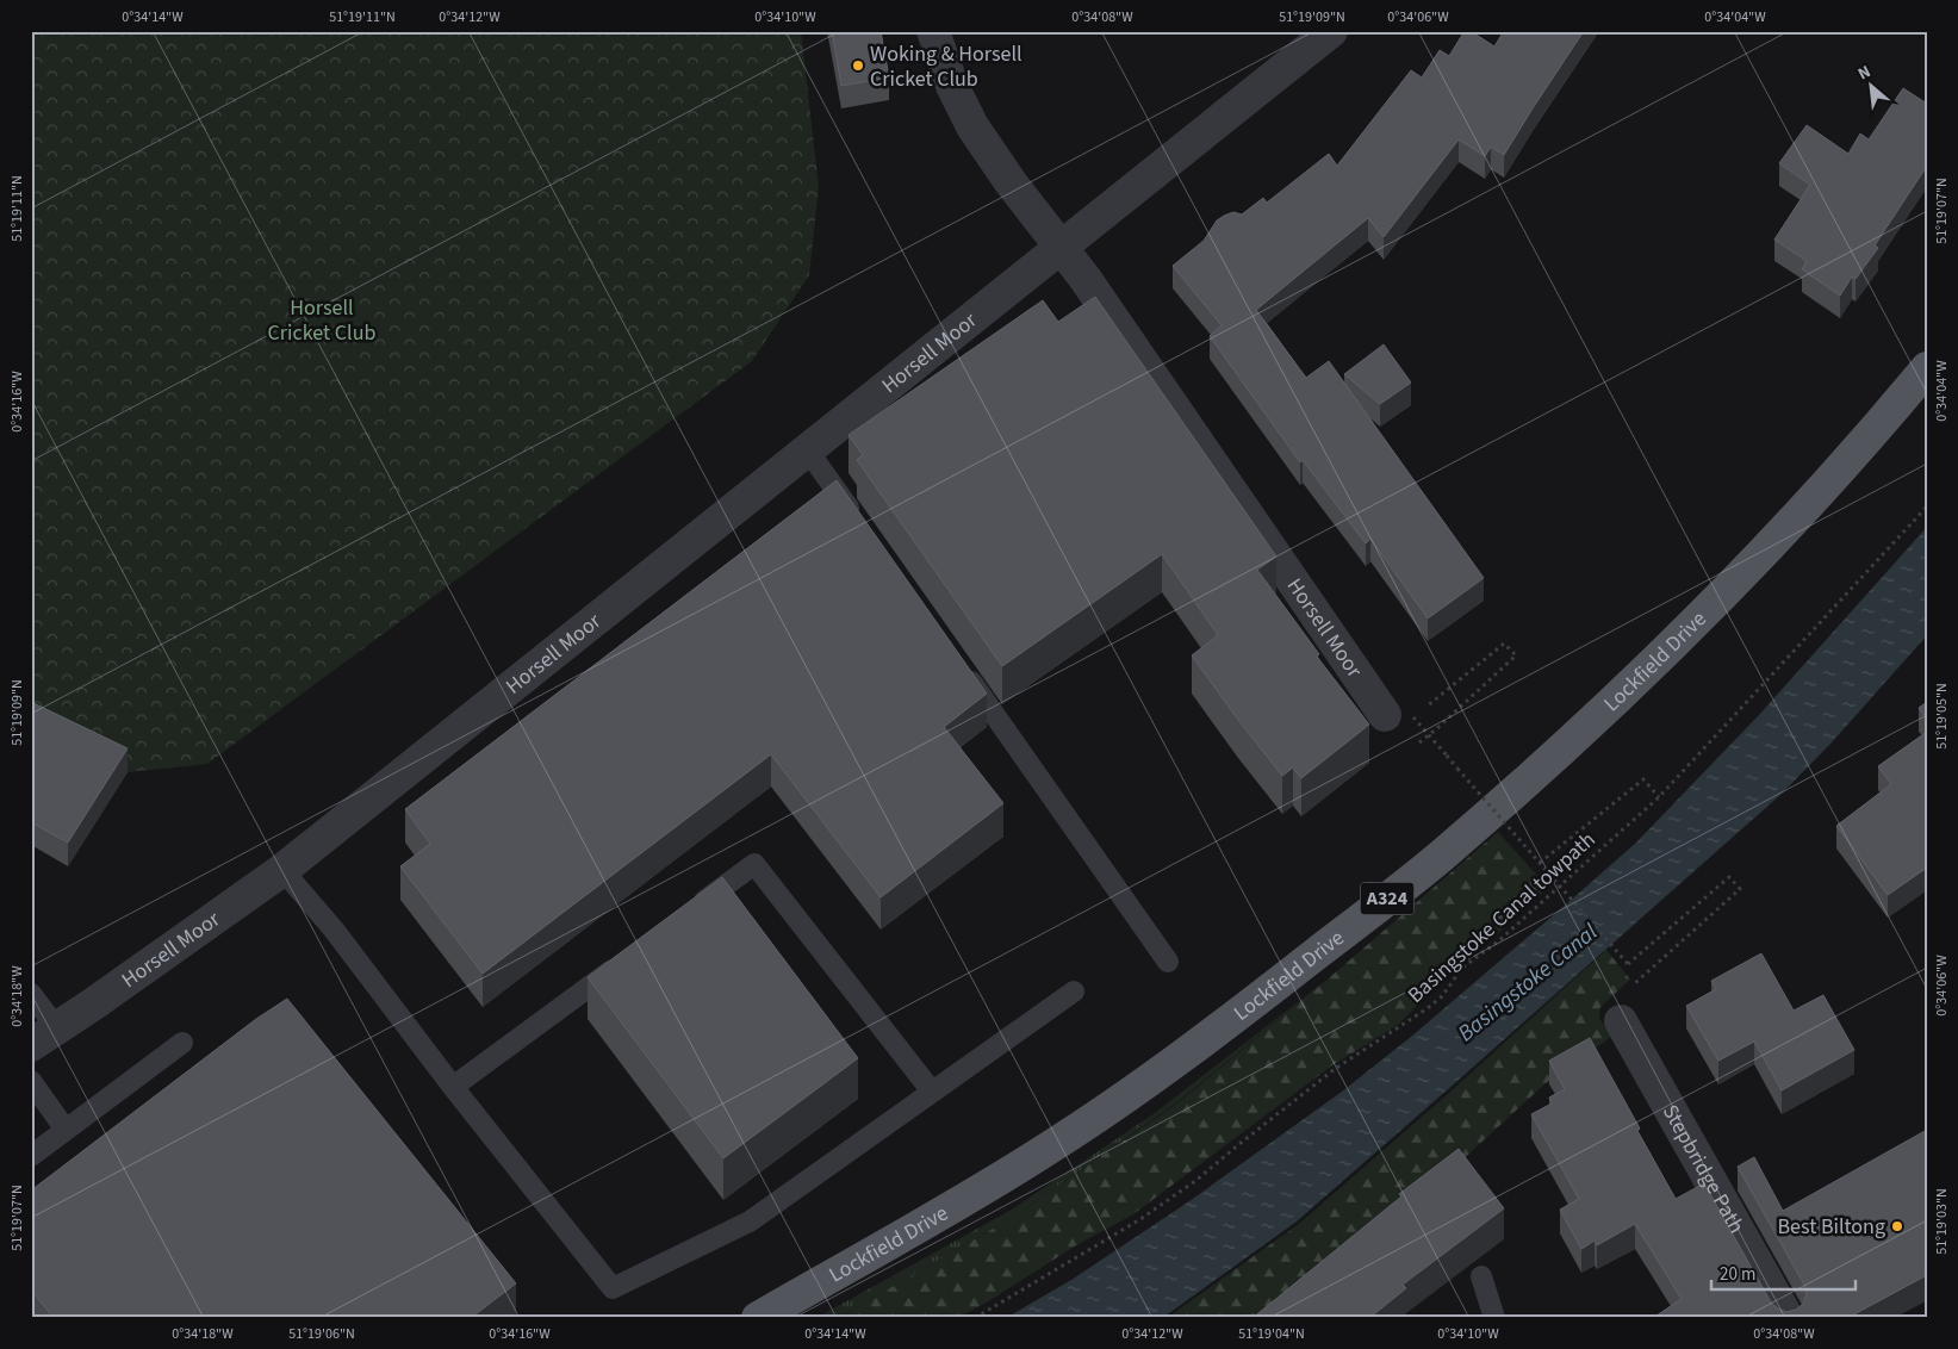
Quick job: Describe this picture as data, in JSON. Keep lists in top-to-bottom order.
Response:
{
  "streets": {
    "main road": ["Lockfield Drive", "A324"],
    "street": ["Horsell Moor", "Stepbridge Path"],
    "path": ["Basingstoke Canal towpath"]
  },
  "water": ["Basingstoke Canal"],
  "parks": ["Horsell Cricket Club"],
  "places": ["Woking & Horsell Cricket Club", "Best Biltong"],
  "scale_bar": "20 m",
  "north": "top left",
  "coordinates": [
    "0°34'14\"W",
    "51°19'11\"N",
    "0°34'12\"W",
    "0°34'10\"W",
    "0°34'08\"W",
    "51°19'09\"N",
    "0°34'06\"W",
    "0°34'04\"W",
    "51°19'07\"N",
    "0°34'16\"W",
    "51°19'05\"N",
    "0°34'18\"W",
    "51°19'03\"N",
    "51°19'06\"N",
    "51°19'04\"N"
  ]
}
